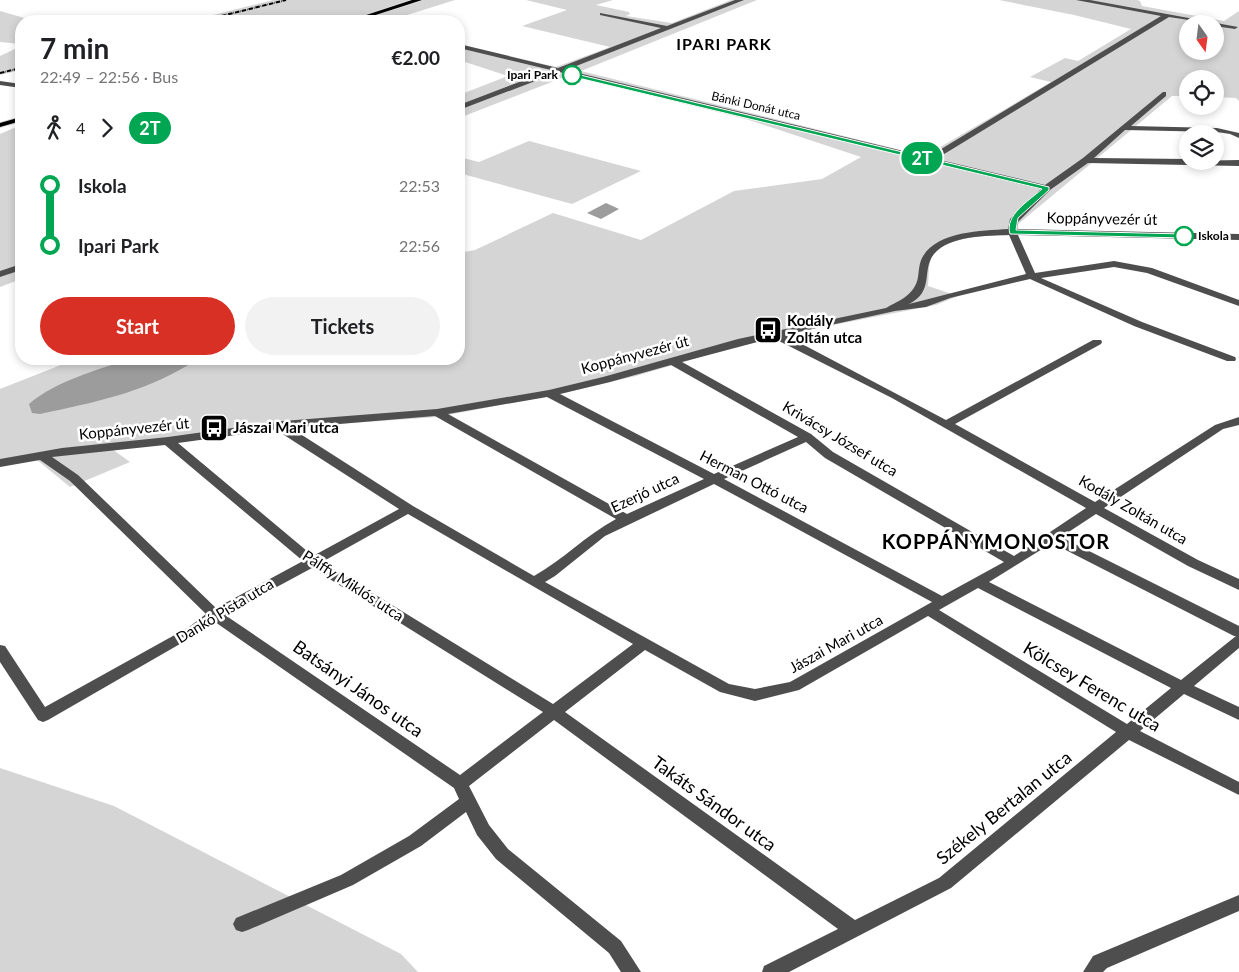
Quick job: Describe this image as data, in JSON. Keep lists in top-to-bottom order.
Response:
{
  "streets": {
    "street": [
      "Bánki Donát utca",
      "Koppányvezér út",
      "Krivácsy József utca",
      "Herman Ottó utca",
      "Ezerjó utca",
      "Kodály Zoltán utca",
      "Pálffy Miklós utca",
      "Dankó Pista utca",
      "Jászai Mari utca",
      "Kölcsey Ferenc utca",
      "Batsányi János utca",
      "Takáts Sándor utca",
      "Székely Bertalan utca"
    ]
  },
  "crossings": [
    ["Koppányvezér út", "Krivácsy József utca"],
    ["Koppányvezér út", "Herman Ottó utca"],
    ["Koppányvezér út", "Kodály Zoltán utca"],
    ["Koppányvezér út", "Pálffy Miklós utca"],
    ["Koppányvezér út", "Jászai Mari utca"],
    ["Koppányvezér út", "Batsányi János utca"],
    ["Krivácsy József utca", "Ezerjó utca"],
    ["Krivácsy József utca", "Jászai Mari utca"],
    ["Herman Ottó utca", "Ezerjó utca"],
    ["Herman Ottó utca", "Jászai Mari utca"],
    ["Herman Ottó utca", "Kölcsey Ferenc utca"],
    ["Ezerjó utca", "Jászai Mari utca"],
    ["Kodály Zoltán utca", "Jászai Mari utca"],
    ["Pálffy Miklós utca", "Dankó Pista utca"],
    ["Pálffy Miklós utca", "Takáts Sándor utca"],
    ["Dankó Pista utca", "Jászai Mari utca"],
    ["Dankó Pista utca", "Batsányi János utca"],
    ["Jászai Mari utca", "Kölcsey Ferenc utca"],
    ["Kölcsey Ferenc utca", "Székely Bertalan utca"],
    ["Takáts Sándor utca", "Székely Bertalan utca"]
  ],
  "districts": ["IPARI PARK", "KOPPÁNYMONOSTOR"],
  "places": {
    "other": ["Ipari Park", "Iskola"],
    "bus stop": ["Kodály Zoltán utca", "Jászai Mari utca"]
  },
  "lines": ["bus line 2T"],
  "north": "bottom",
  "page": {
    "on_map": "2T",
    "heading": ["7 min", "22:49 – 22:56 · Bus", "€2.00"],
    "legs": ["4", "2T"],
    "list": [
      {
        "name": "Iskola",
        "value": "22:53"
      },
      {
        "name": "Ipari Park",
        "value": "22:56"
      }
    ],
    "buttons": ["Start", "Tickets"]
  }
}
